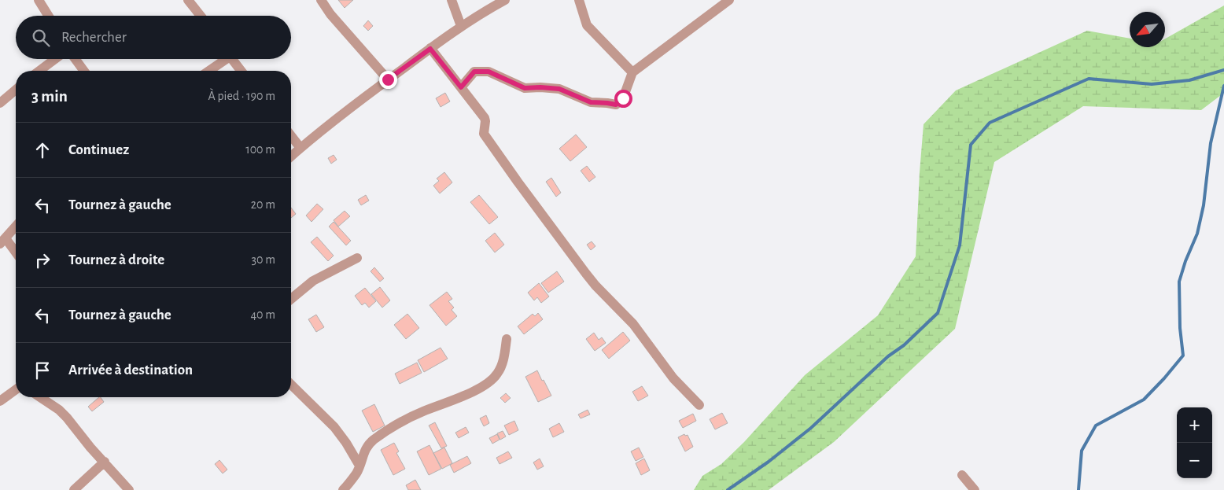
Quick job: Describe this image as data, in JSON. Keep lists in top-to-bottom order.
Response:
{
  "north": "bottom left",
  "page": {
    "search": "Rechercher",
    "heading": ["3 min", "À pied · 190 m"],
    "list": [
      ["Continuez", "100 m"],
      ["Tournez à gauche", "20 m"],
      ["Tournez à droite", "30 m"],
      ["Tournez à gauche", "40 m"],
      "Arrivée à destination"
    ],
    "map_buttons": ["+", "−"]
  }
}
